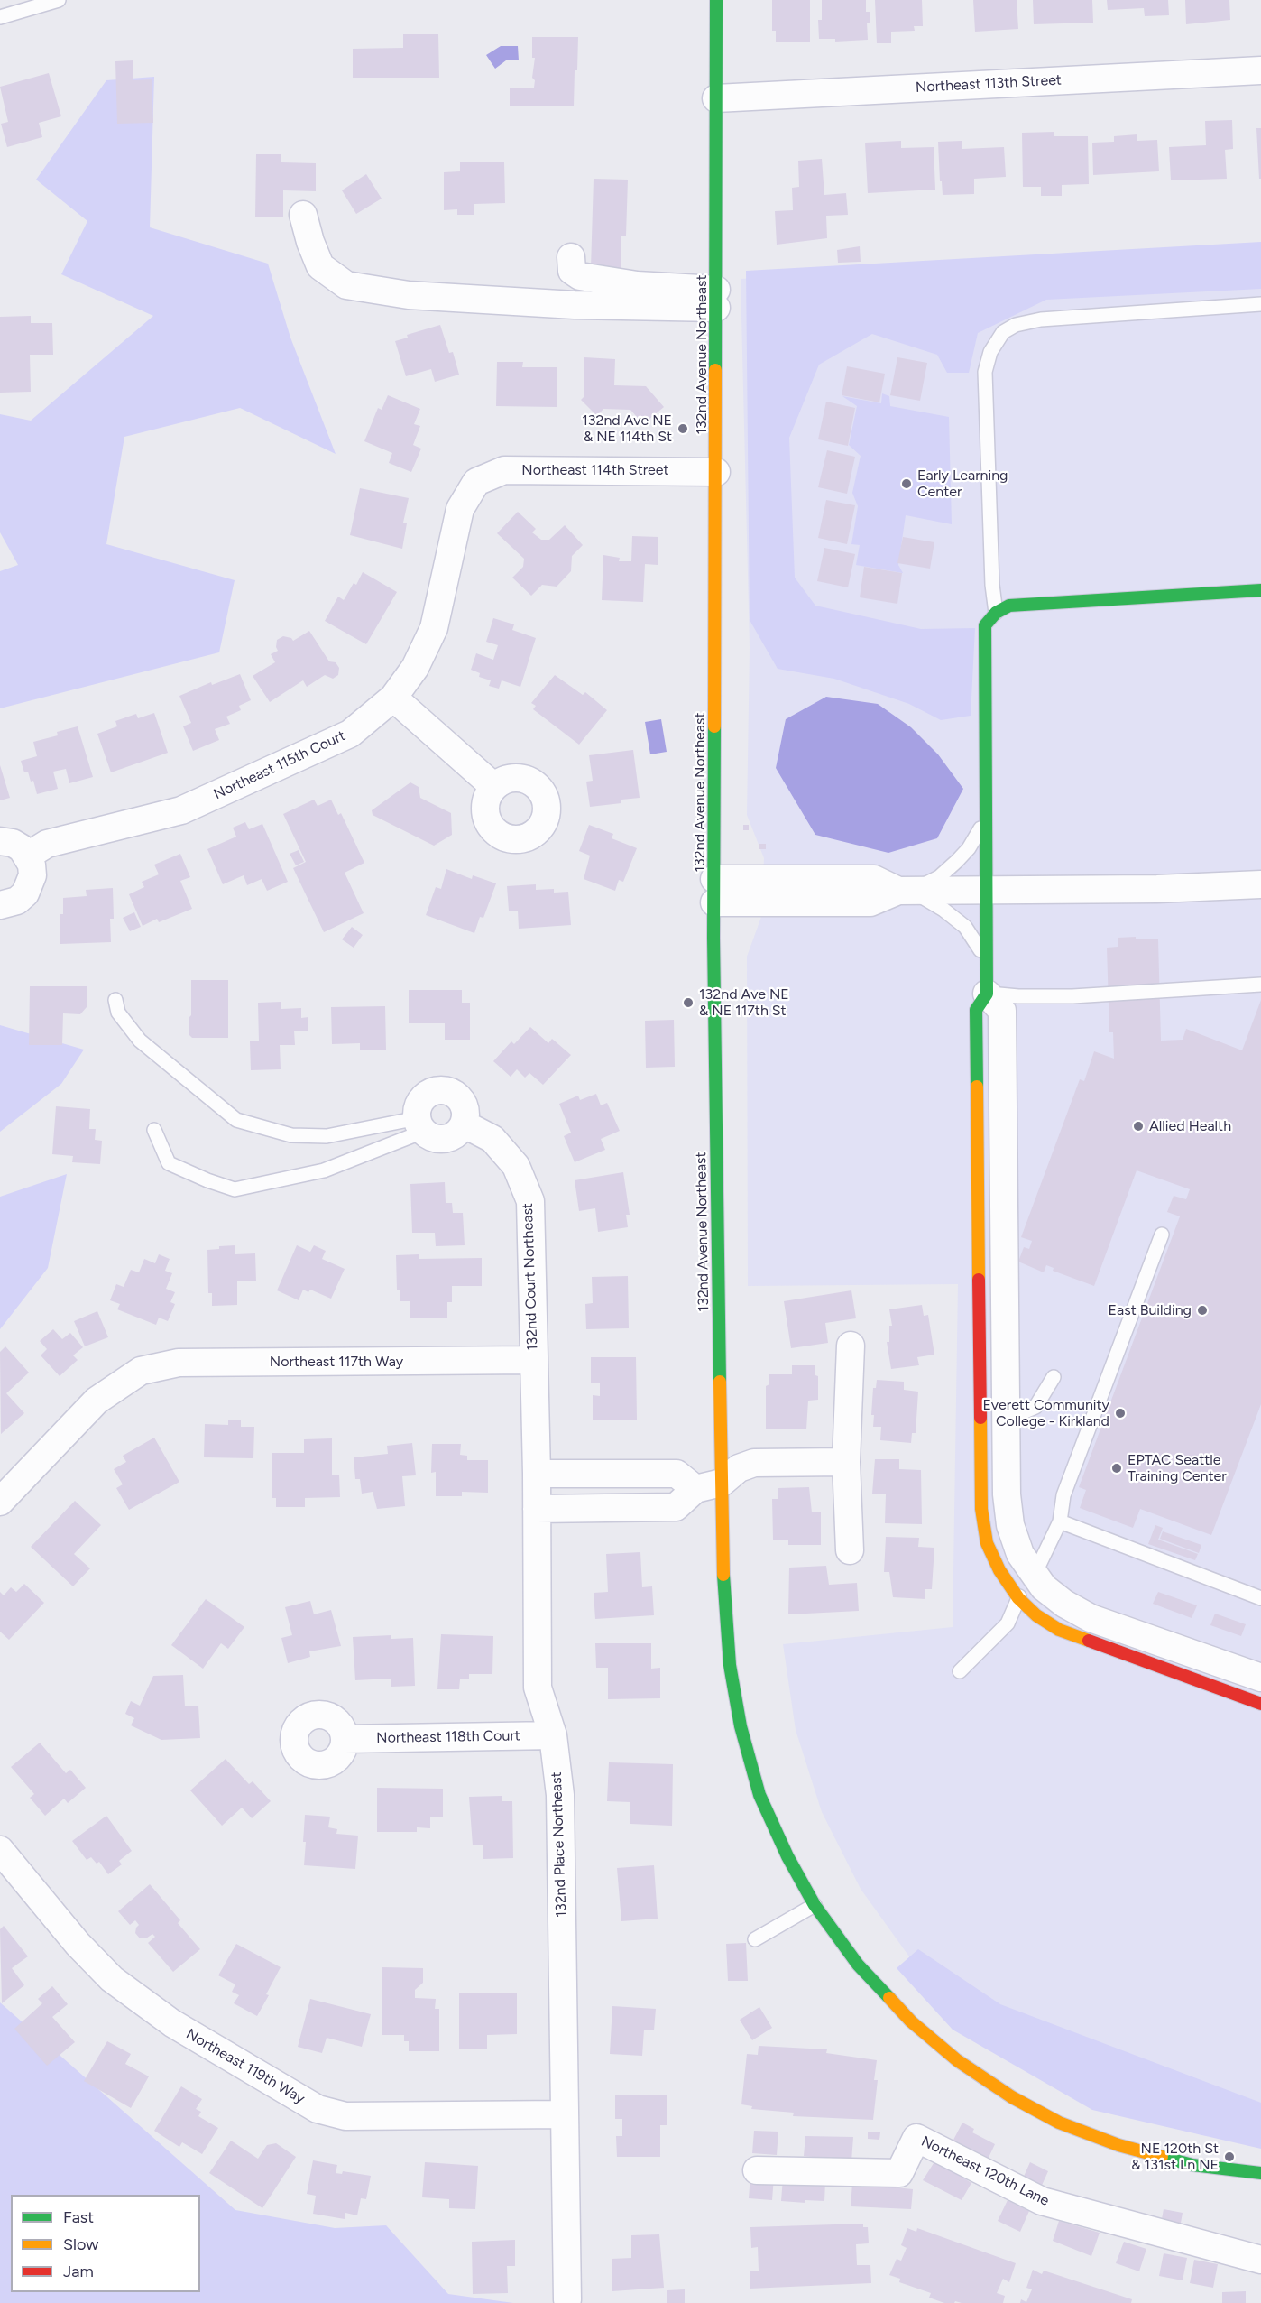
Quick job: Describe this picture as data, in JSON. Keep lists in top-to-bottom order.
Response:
{
  "streets": {
    "street": [
      "Northeast 113th Street",
      "132nd Avenue Northeast",
      "Northeast 114th Street",
      "Northeast 115th Court",
      "132nd Court Northeast",
      "Northeast 117th Way",
      "Northeast 118th Court",
      "132nd Place Northeast",
      "Northeast 119th Way",
      "Northeast 120th Lane"
    ]
  },
  "crossings": [
    ["Northeast 113th Street", "132nd Avenue Northeast"],
    ["132nd Avenue Northeast", "Northeast 114th Street"],
    ["Northeast 114th Street", "Northeast 115th Court"],
    ["132nd Court Northeast", "Northeast 117th Way"],
    ["132nd Court Northeast", "132nd Place Northeast"],
    ["Northeast 117th Way", "132nd Place Northeast"],
    ["Northeast 118th Court", "132nd Place Northeast"],
    ["132nd Place Northeast", "Northeast 119th Way"]
  ],
  "places": [
    "132nd Ave NE & NE 114th St",
    "Early Learning Center",
    "132nd Ave NE & NE 117th St",
    "Allied Health",
    "East Building",
    "Everett Community College - Kirkland",
    "EPTAC Seattle Training Center",
    "NE 120th St & 131st Ln NE"
  ],
  "legend": ["Fast", "Slow", "Jam"]
}
